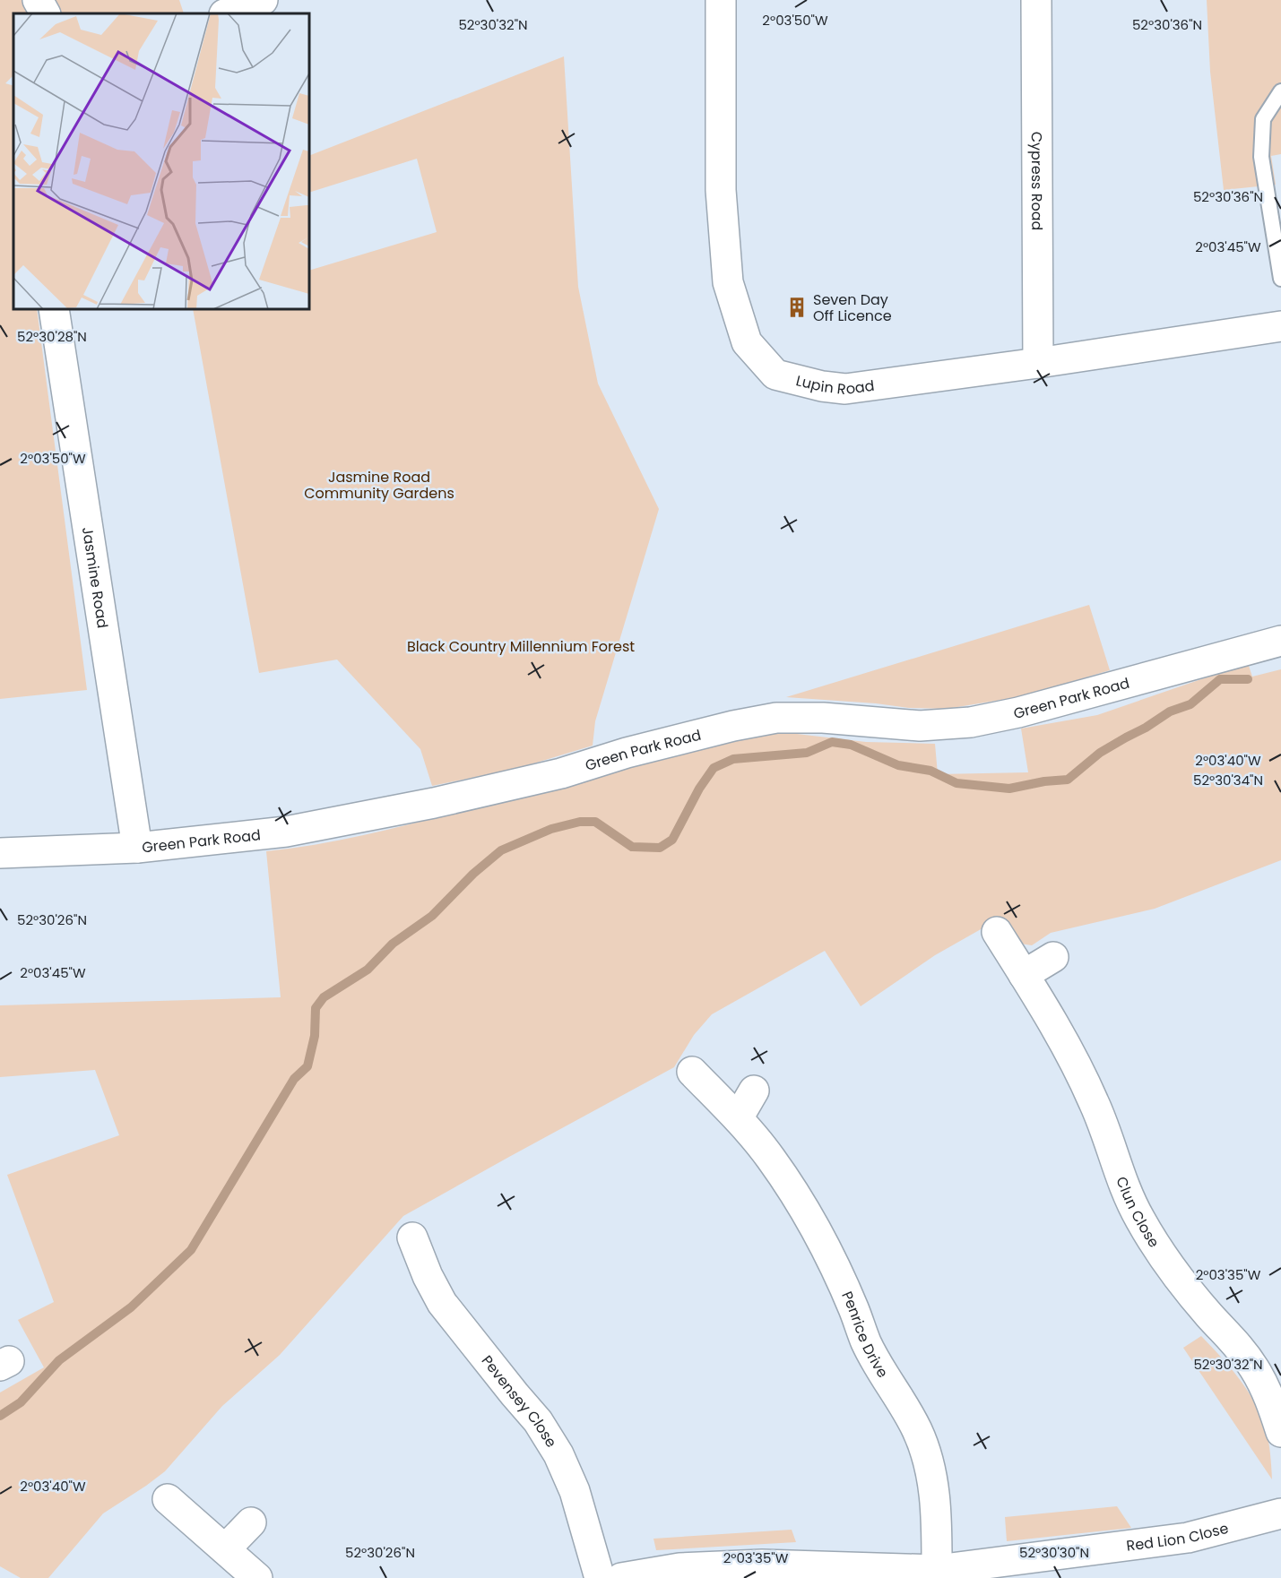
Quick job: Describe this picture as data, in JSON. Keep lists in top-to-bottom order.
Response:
{
  "streets": {
    "street": [
      "Cypress Road",
      "Lupin Road",
      "Jasmine Road",
      "Green Park Road",
      "Clun Close",
      "Penrice Drive",
      "Pevensey Close",
      "Red Lion Close"
    ]
  },
  "crossings": [
    ["Cypress Road", "Lupin Road"],
    ["Jasmine Road", "Green Park Road"],
    ["Penrice Drive", "Red Lion Close"]
  ],
  "parks": ["Jasmine Road Community Gardens", "Black Country Millennium Forest"],
  "places": {
    "building": ["Seven Day Off Licence"]
  },
  "coordinates": [
    "2°03'50\"W",
    "52°30'32\"N",
    "52°30'36\"N",
    "2°03'45\"W",
    "52°30'28\"N",
    "2°03'40\"W",
    "52°30'34\"N",
    "52°30'26\"N",
    "2°03'35\"W",
    "52°30'30\"N"
  ]
}
